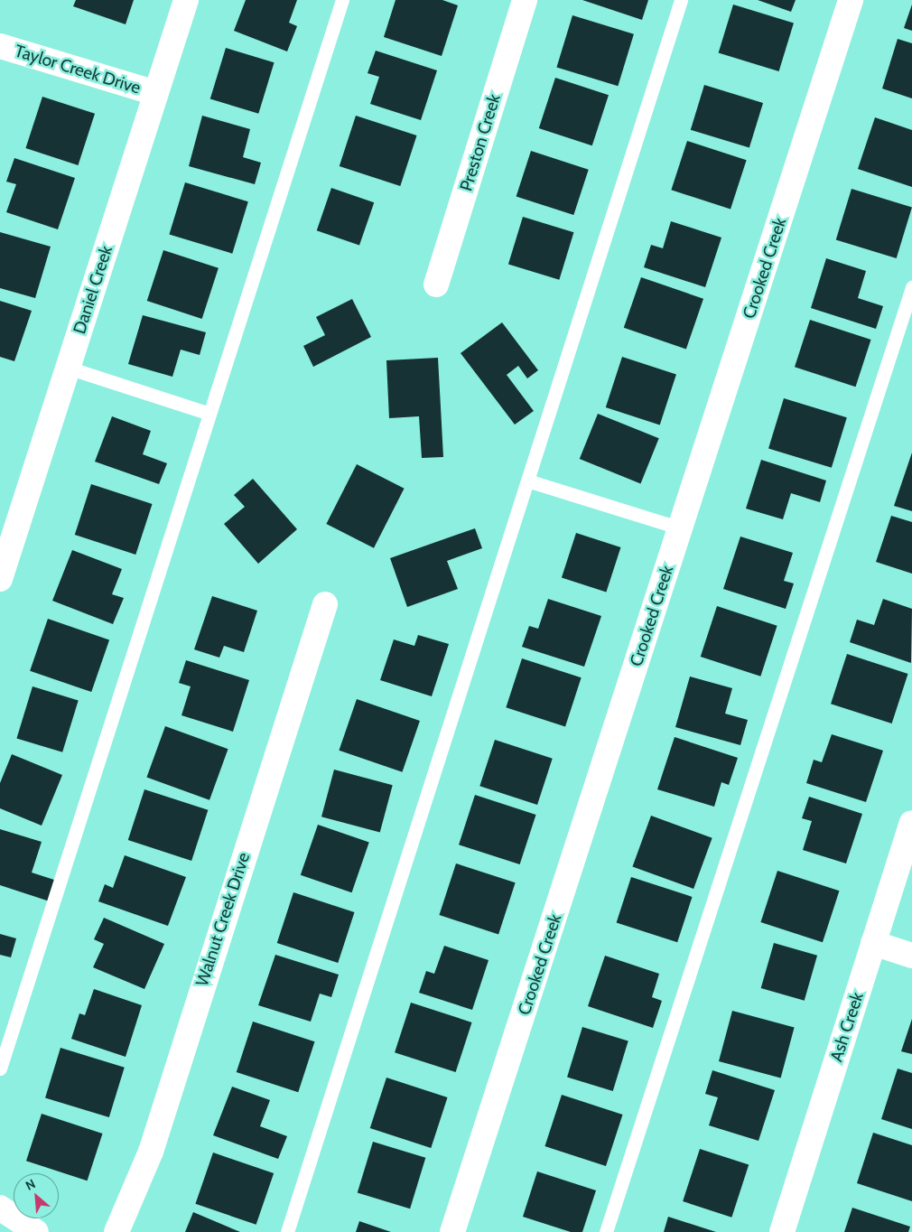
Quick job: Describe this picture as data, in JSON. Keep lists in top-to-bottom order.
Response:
{
  "streets": {
    "street": [
      "Taylor Creek Drive",
      "Preston Creek",
      "Crooked Creek",
      "Daniel Creek",
      "Walnut Creek Drive",
      "Ash Creek"
    ]
  },
  "crossings": [
    ["Taylor Creek Drive", "Daniel Creek"]
  ],
  "north": "top left"
}
